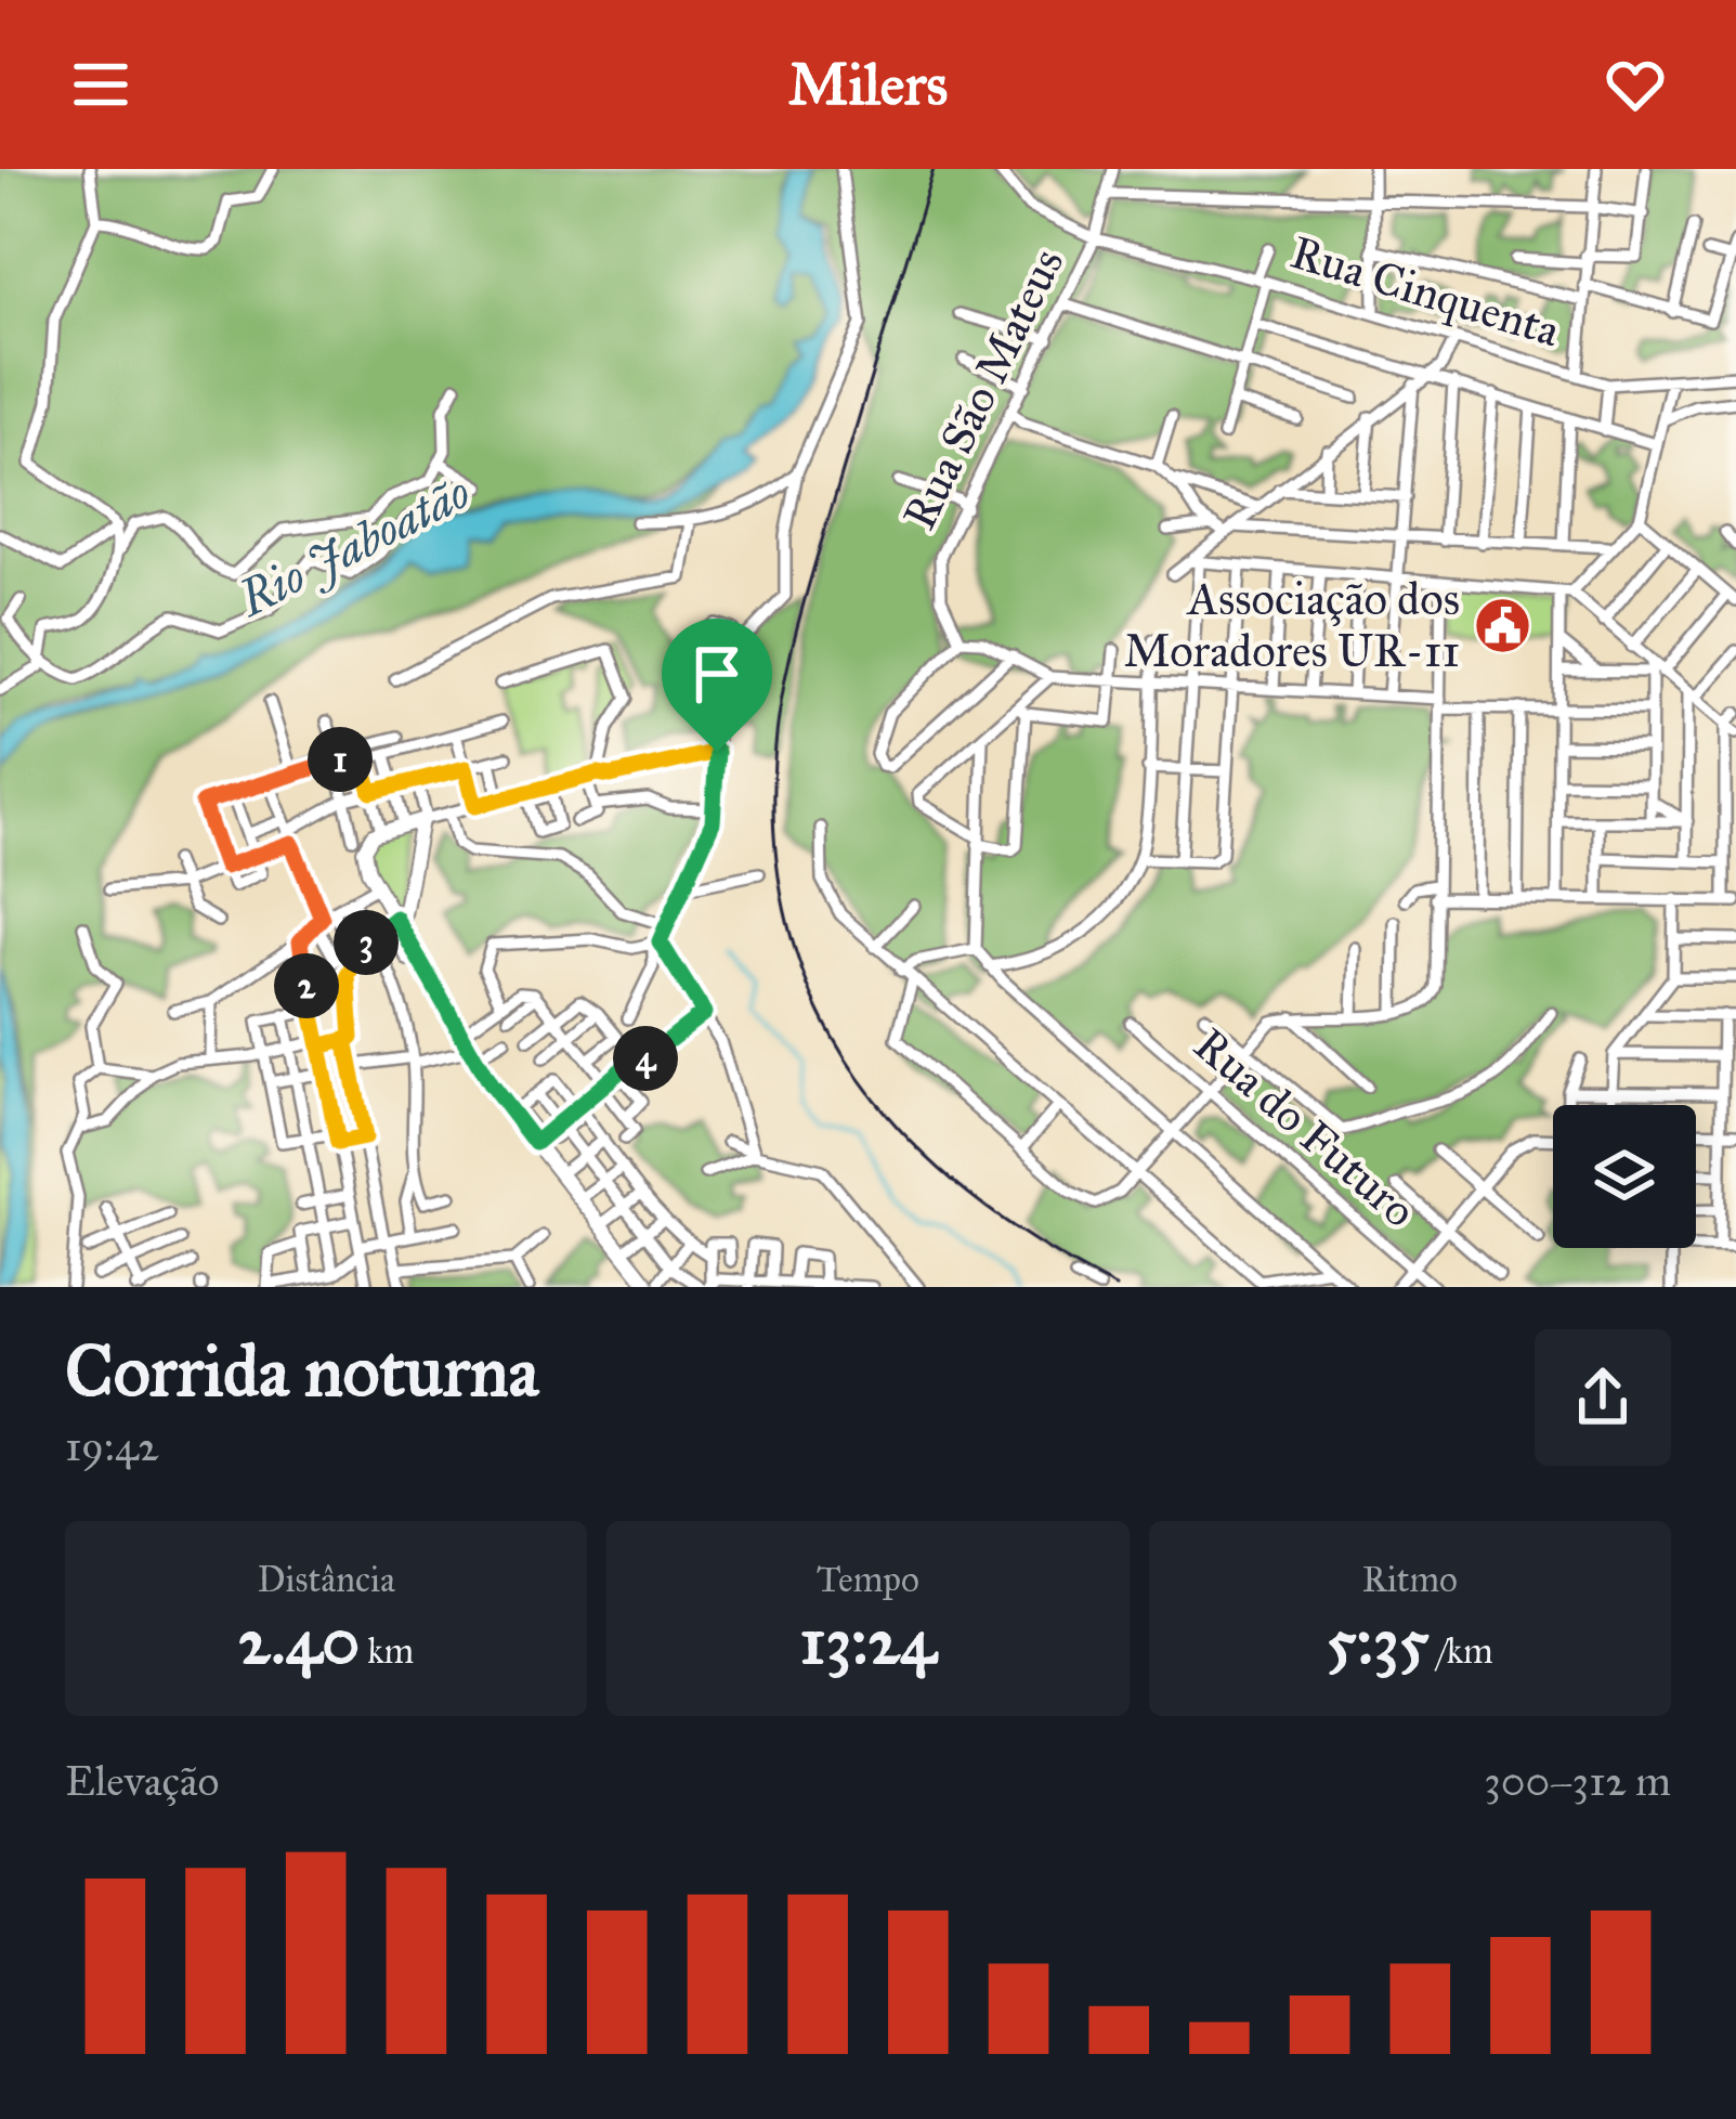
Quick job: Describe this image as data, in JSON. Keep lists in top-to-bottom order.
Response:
{
  "streets": {
    "street": ["Rua Cinquenta", "Rua São Mateus", "Rua do Futuro"]
  },
  "crossings": [
    ["Rua Cinquenta", "Rua São Mateus"]
  ],
  "water": ["Rio Jaboatão"],
  "places": {
    "public building": ["Associação dos Moradores UR-11"]
  },
  "page": {
    "header": "Milers",
    "pins": [
      "1",
      "3",
      "2",
      "4"
    ],
    "heading": ["Corrida noturna", "19:42"],
    "stats": [
      ["Distância", "2.40 km"],
      ["Tempo", "13:24"],
      ["Ritmo", "5:35 /km"]
    ],
    "chart": ["Elevação", "300–312 m"]
  }
}
